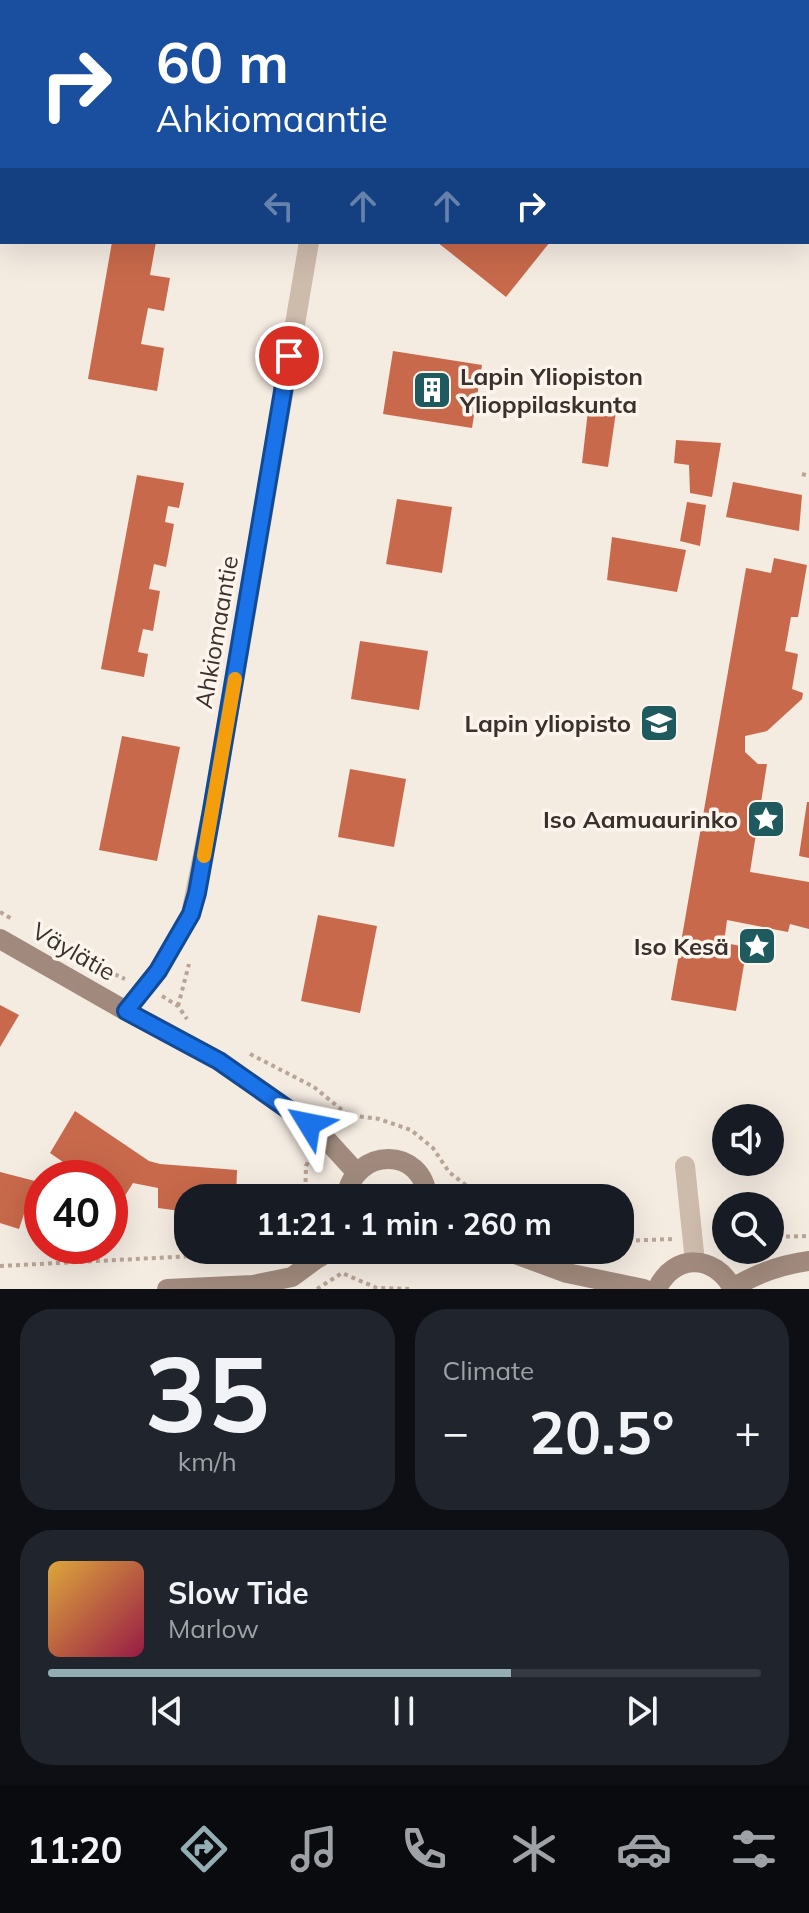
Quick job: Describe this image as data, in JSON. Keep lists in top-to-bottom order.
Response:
{
  "streets": {
    "street": ["Ahkiomaantie", "Väylätie"]
  },
  "crossings": [
    ["Ahkiomaantie", "Väylätie"]
  ],
  "places": {
    "building": ["Lapin Yliopiston Ylioppilaskunta"],
    "school or university": ["Lapin yliopisto"],
    "place": ["Iso Aamuaurinko", "Iso Kesä"]
  },
  "page": {
    "turn": ["60 m", "Ahkiomaantie"],
    "limit": "40",
    "trip": "11:21 · 1 min · 260 m",
    "tile": [
      ["35", "km/h"],
      "Climate"
    ],
    "heat": ["−", "20.5°", "+"],
    "song": ["Slow Tide", "Marlow"],
    "tabs": "11:20"
  }
}
